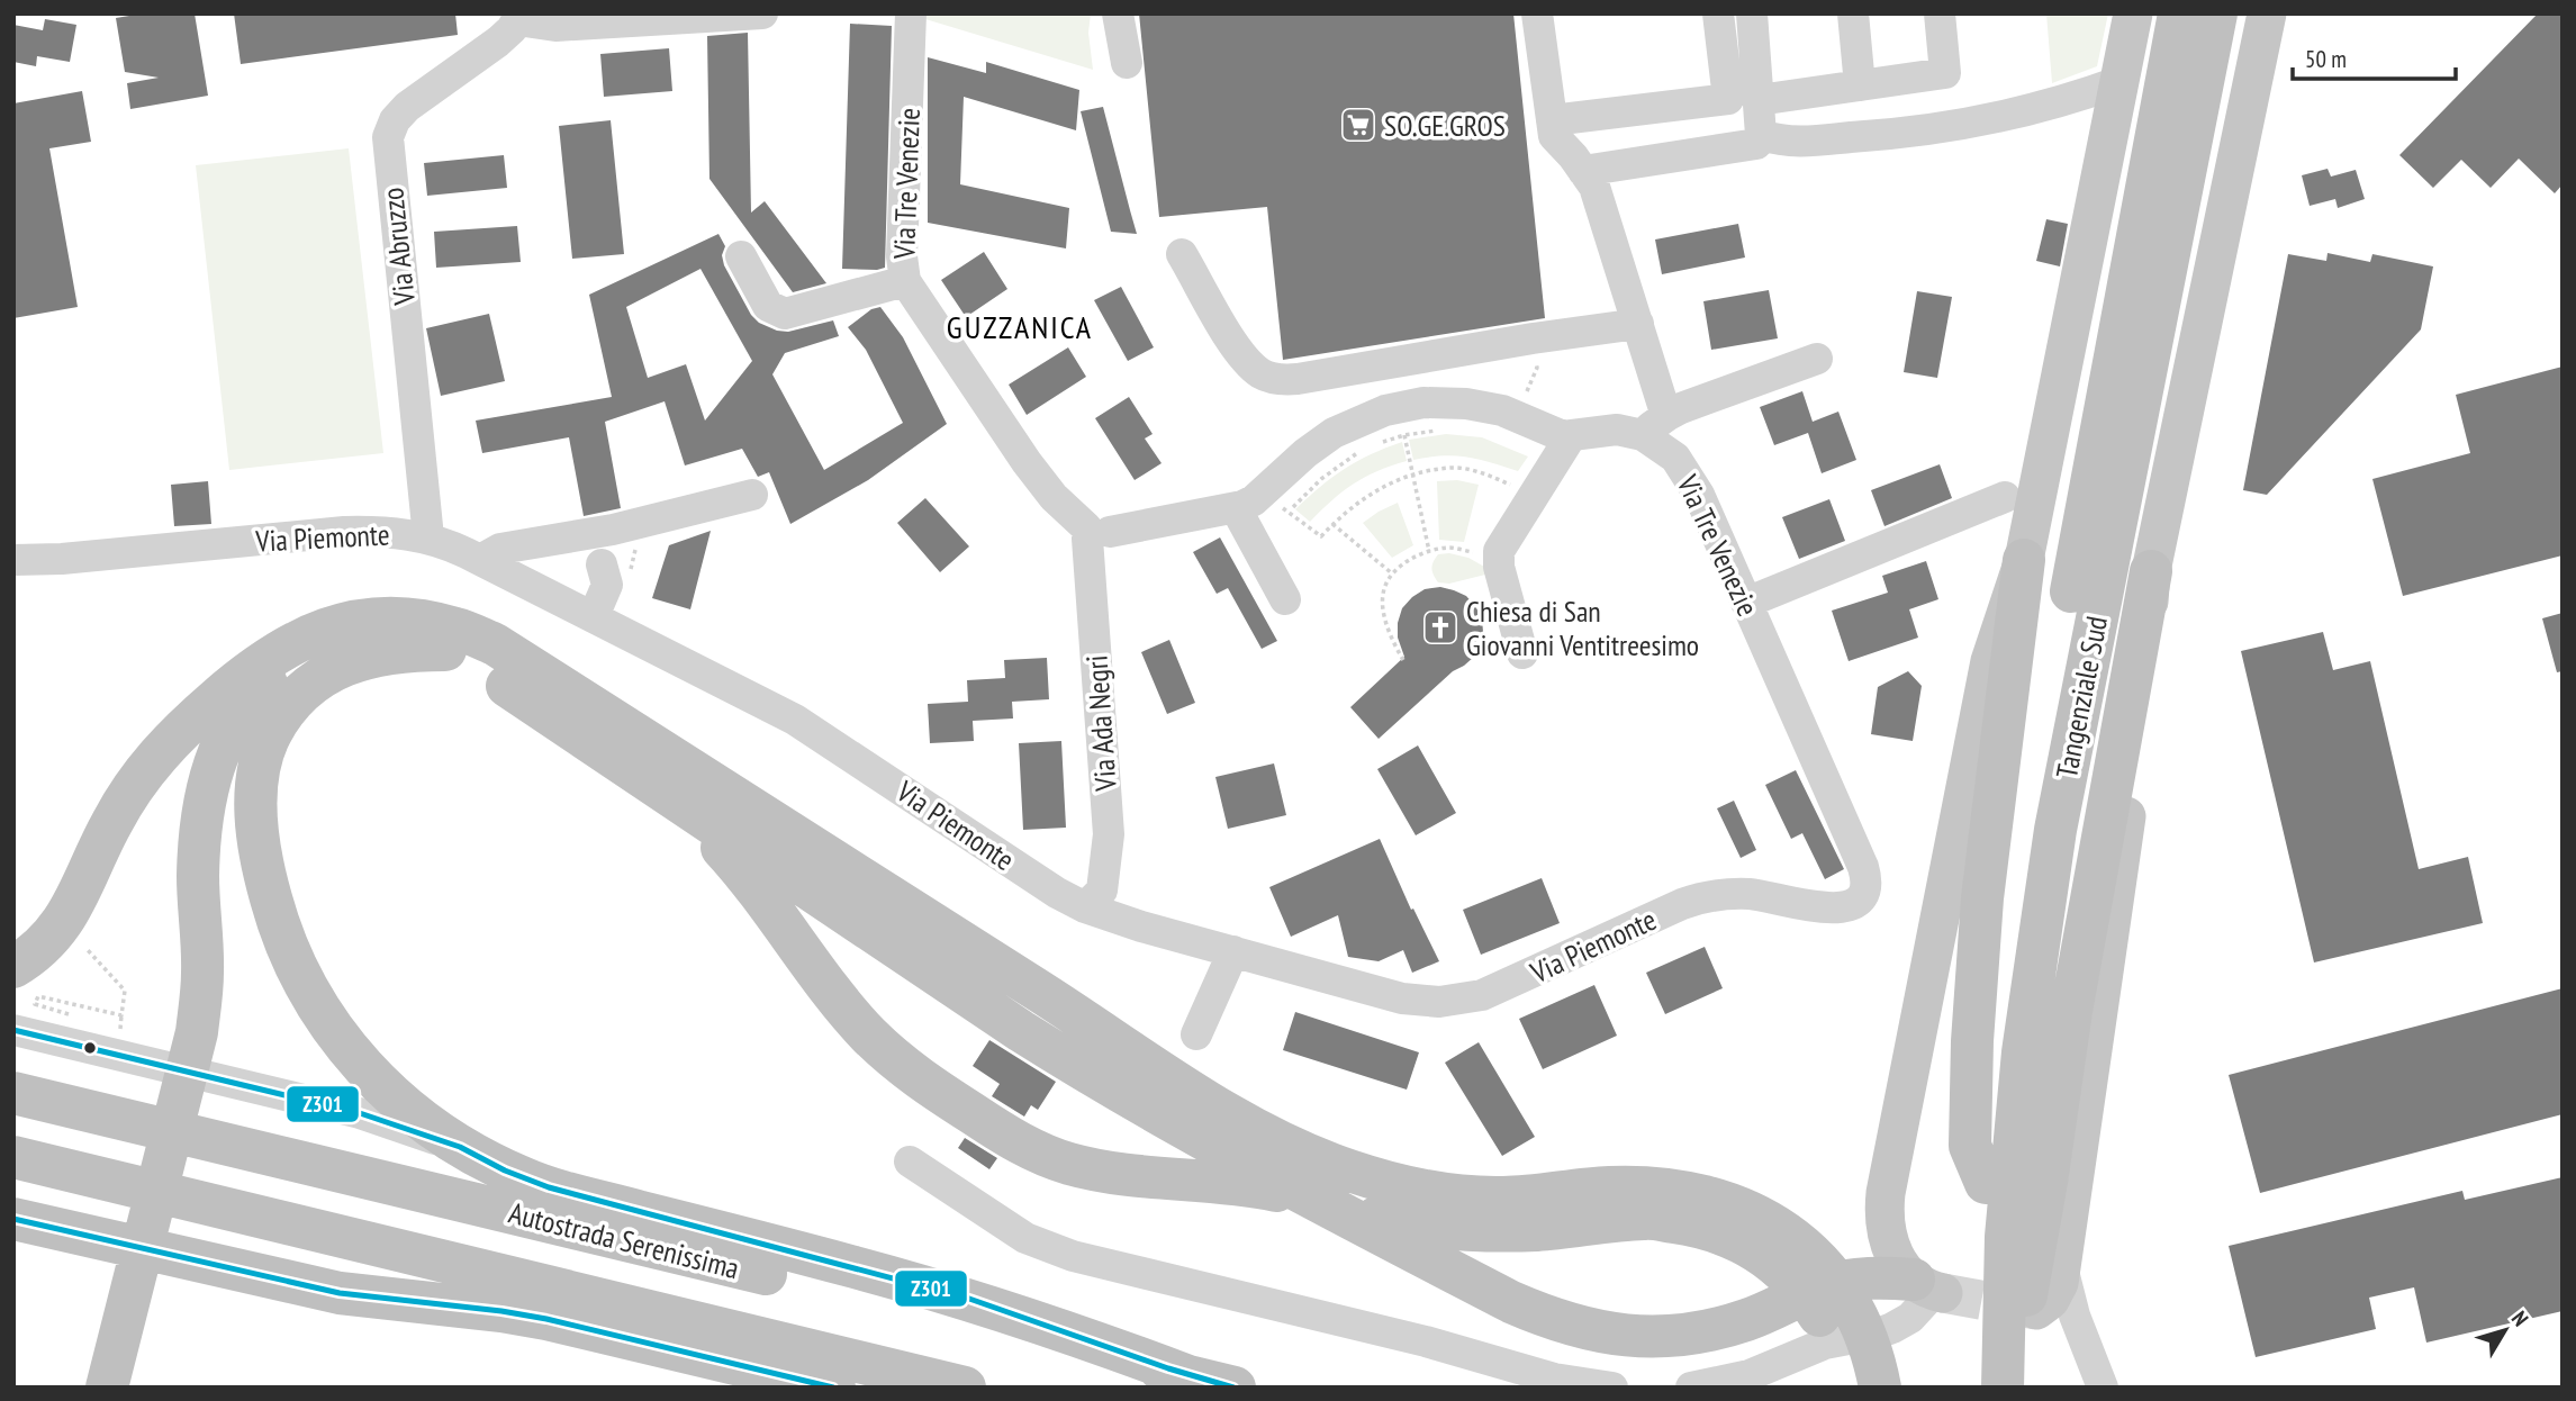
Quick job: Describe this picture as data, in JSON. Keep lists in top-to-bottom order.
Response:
{
  "streets": {
    "highway": ["Tangenziale Sud", "Autostrada Serenissima"],
    "street": [
      "Via Tre Venezie",
      "Via Abruzzo",
      "Via Piemonte",
      "Via Ada Negri"
    ]
  },
  "crossings": [
    ["Via Tre Venezie", "Via Piemonte"],
    ["Via Tre Venezie", "Via Ada Negri"],
    ["Via Abruzzo", "Via Piemonte"],
    ["Via Piemonte", "Via Ada Negri"]
  ],
  "districts": ["GUZZANICA"],
  "places": {
    "supermarket": ["SO.GE.GROS"],
    "church": ["Chiesa di San Giovanni Ventitreesimo"]
  },
  "lines": ["transit line Z301"],
  "scale_bar": "50 m",
  "north": "top right"
}
